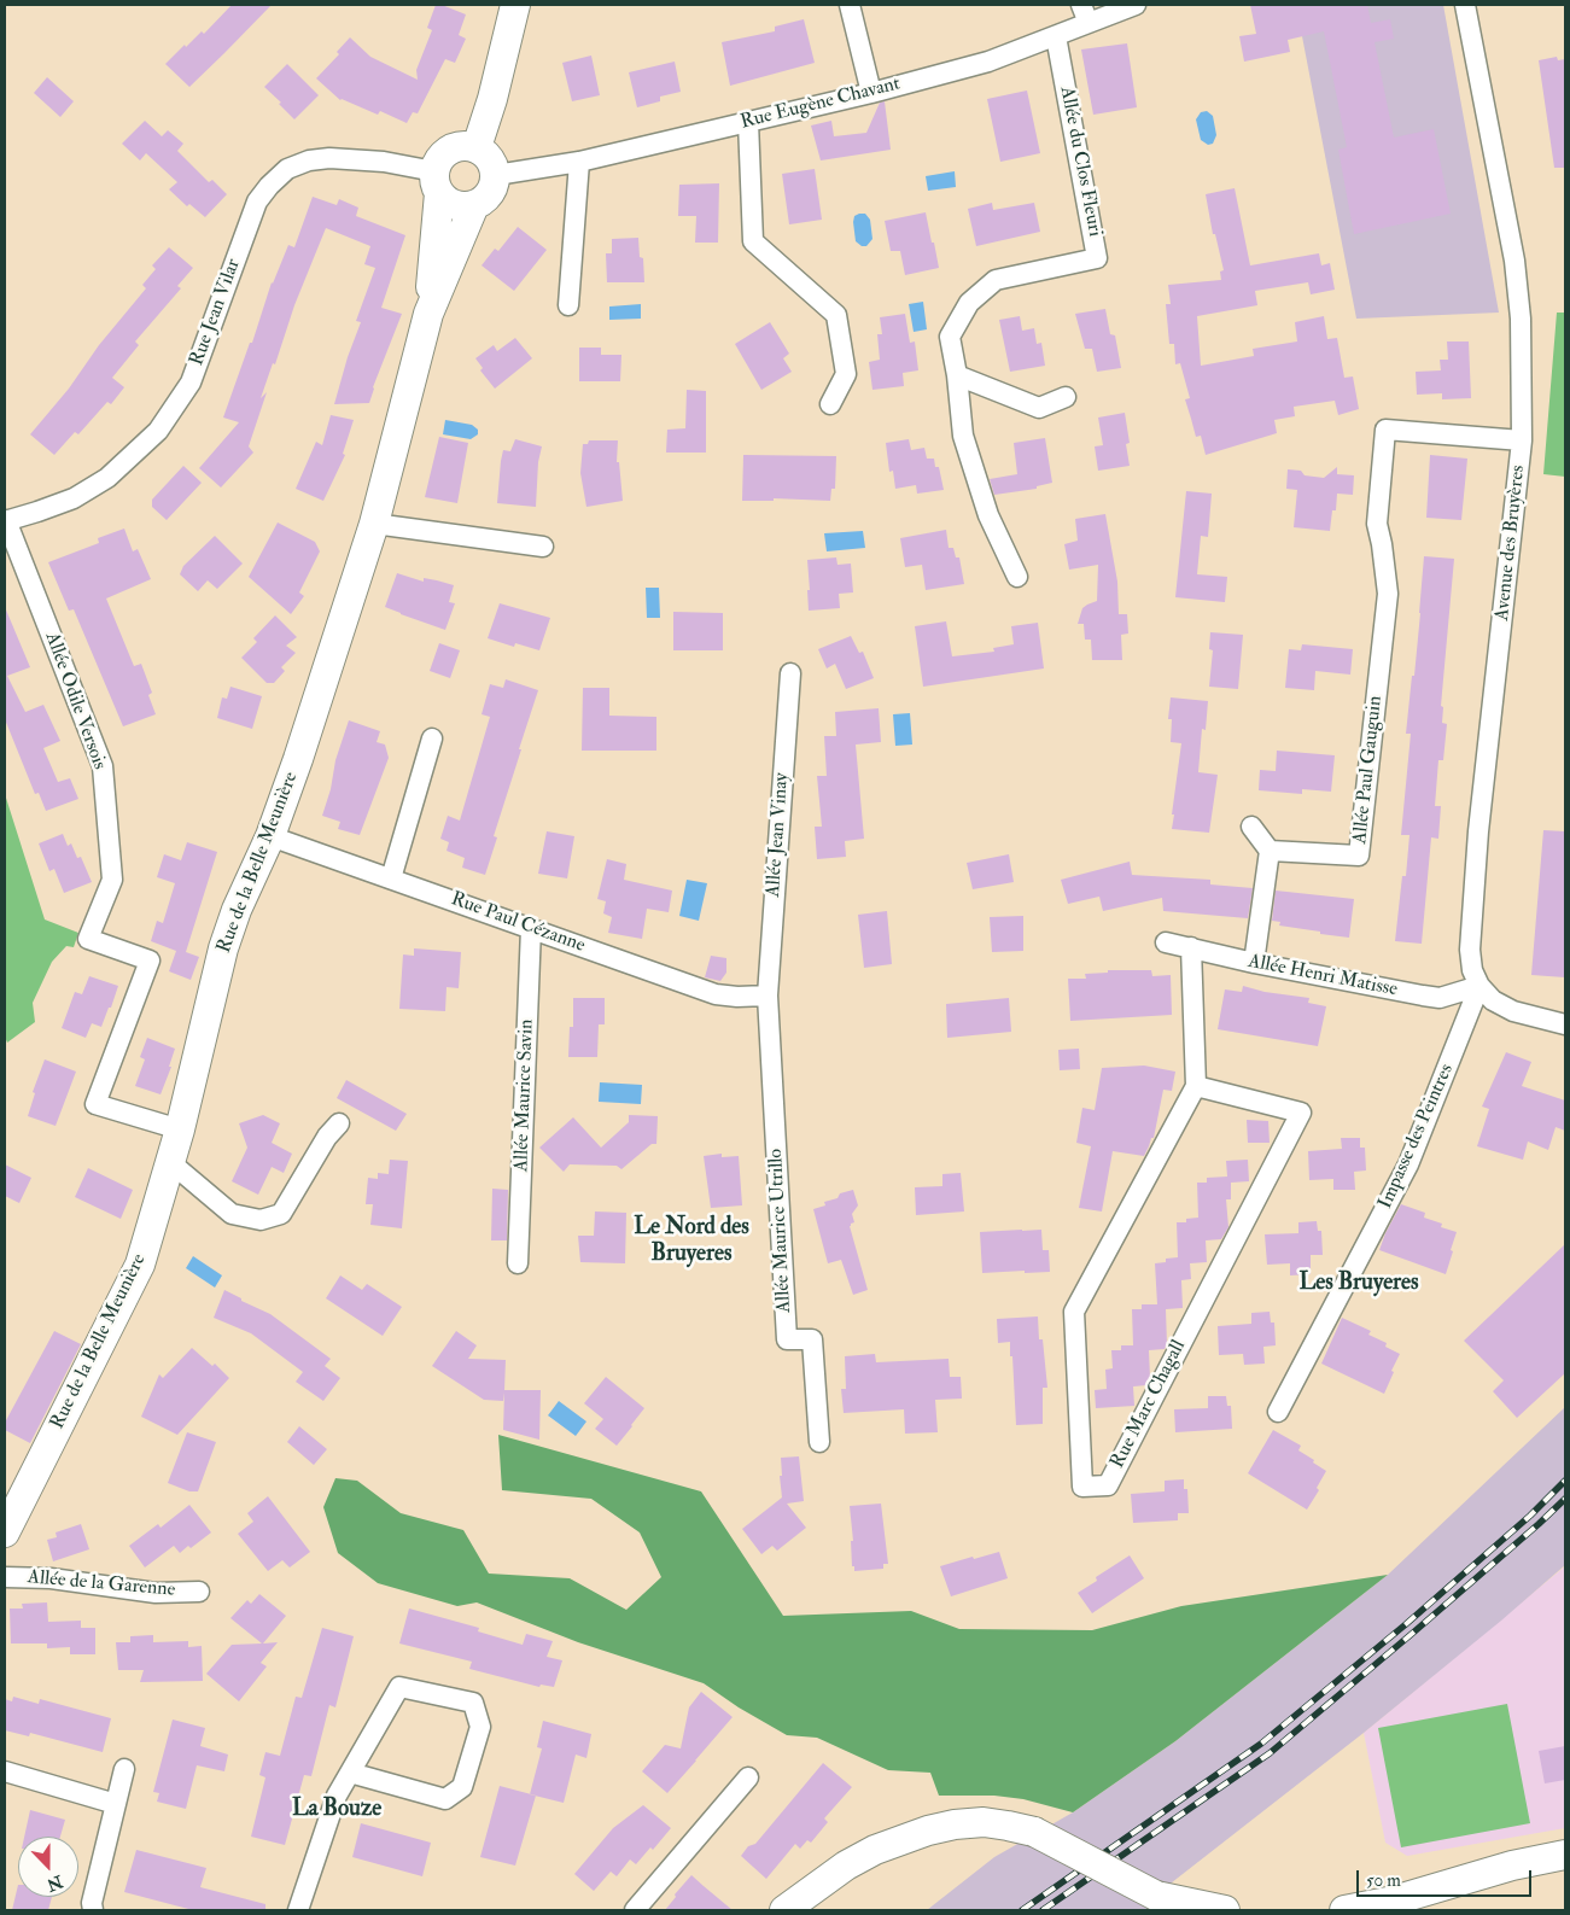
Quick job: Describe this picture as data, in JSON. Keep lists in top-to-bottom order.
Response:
{
  "streets": {
    "street": [
      "Rue Eugène Chavant",
      "Allée du Clos Fleuri",
      "Rue Jean Vilar",
      "Avenue des Bruyères",
      "Allée Odile Versois",
      "Allée Paul Gauguin",
      "Allée Jean Vinay",
      "Rue de la Belle Meunière",
      "Rue Paul Cézanne",
      "Allée Henri Matisse",
      "Allée Maurice Savin",
      "Impasse des Peintres",
      "Allée Maurice Utrillo",
      "Rue Marc Chagall",
      "Allée de la Garenne"
    ]
  },
  "crossings": [
    ["Rue Eugène Chavant", "Allée du Clos Fleuri"],
    ["Rue Eugène Chavant", "Rue Jean Vilar"],
    ["Rue Eugène Chavant", "Rue de la Belle Meunière"],
    ["Rue Jean Vilar", "Allée Odile Versois"],
    ["Rue Jean Vilar", "Rue de la Belle Meunière"],
    ["Avenue des Bruyères", "Allée Paul Gauguin"],
    ["Avenue des Bruyères", "Allée Henri Matisse"],
    ["Avenue des Bruyères", "Impasse des Peintres"],
    ["Allée Odile Versois", "Rue de la Belle Meunière"],
    ["Allée Jean Vinay", "Rue Paul Cézanne"],
    ["Allée Jean Vinay", "Allée Maurice Utrillo"],
    ["Rue de la Belle Meunière", "Rue Paul Cézanne"],
    ["Rue Paul Cézanne", "Allée Maurice Savin"],
    ["Rue Paul Cézanne", "Allée Maurice Utrillo"],
    ["Allée Henri Matisse", "Impasse des Peintres"],
    ["Allée Henri Matisse", "Rue Marc Chagall"]
  ],
  "districts": ["Le Nord des Bruyeres", "Les Bruyeres", "La Bouze"],
  "scale_bar": "50 m",
  "north": "bottom"
}
